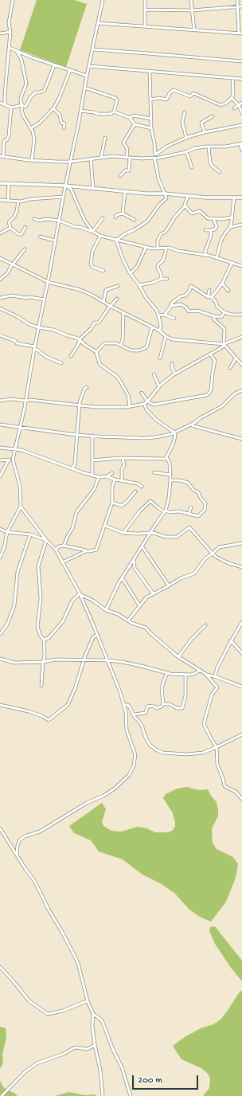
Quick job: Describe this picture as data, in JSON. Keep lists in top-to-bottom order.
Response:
{
  "scale_bar": "200 m"
}
